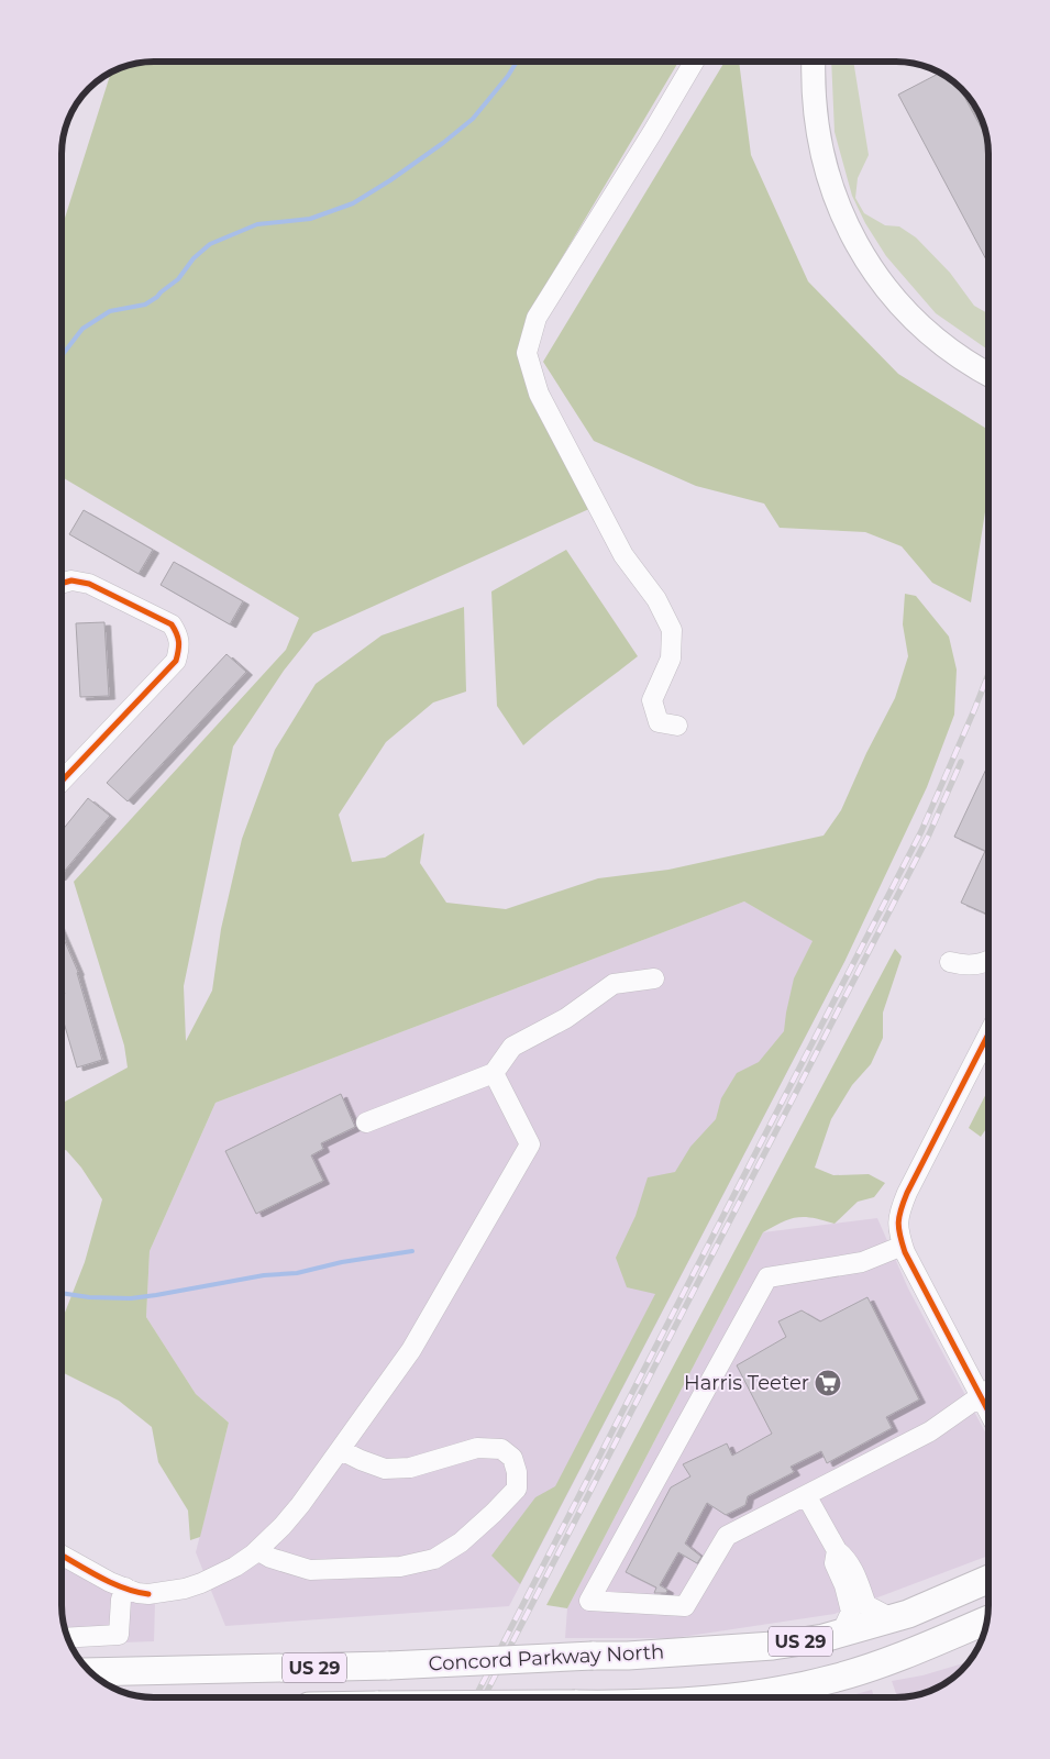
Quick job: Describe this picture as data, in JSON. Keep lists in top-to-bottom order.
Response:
{
  "streets": {
    "highway": ["US 29", "Concord Parkway North"]
  },
  "places": {
    "supermarket": ["Harris Teeter"]
  }
}
